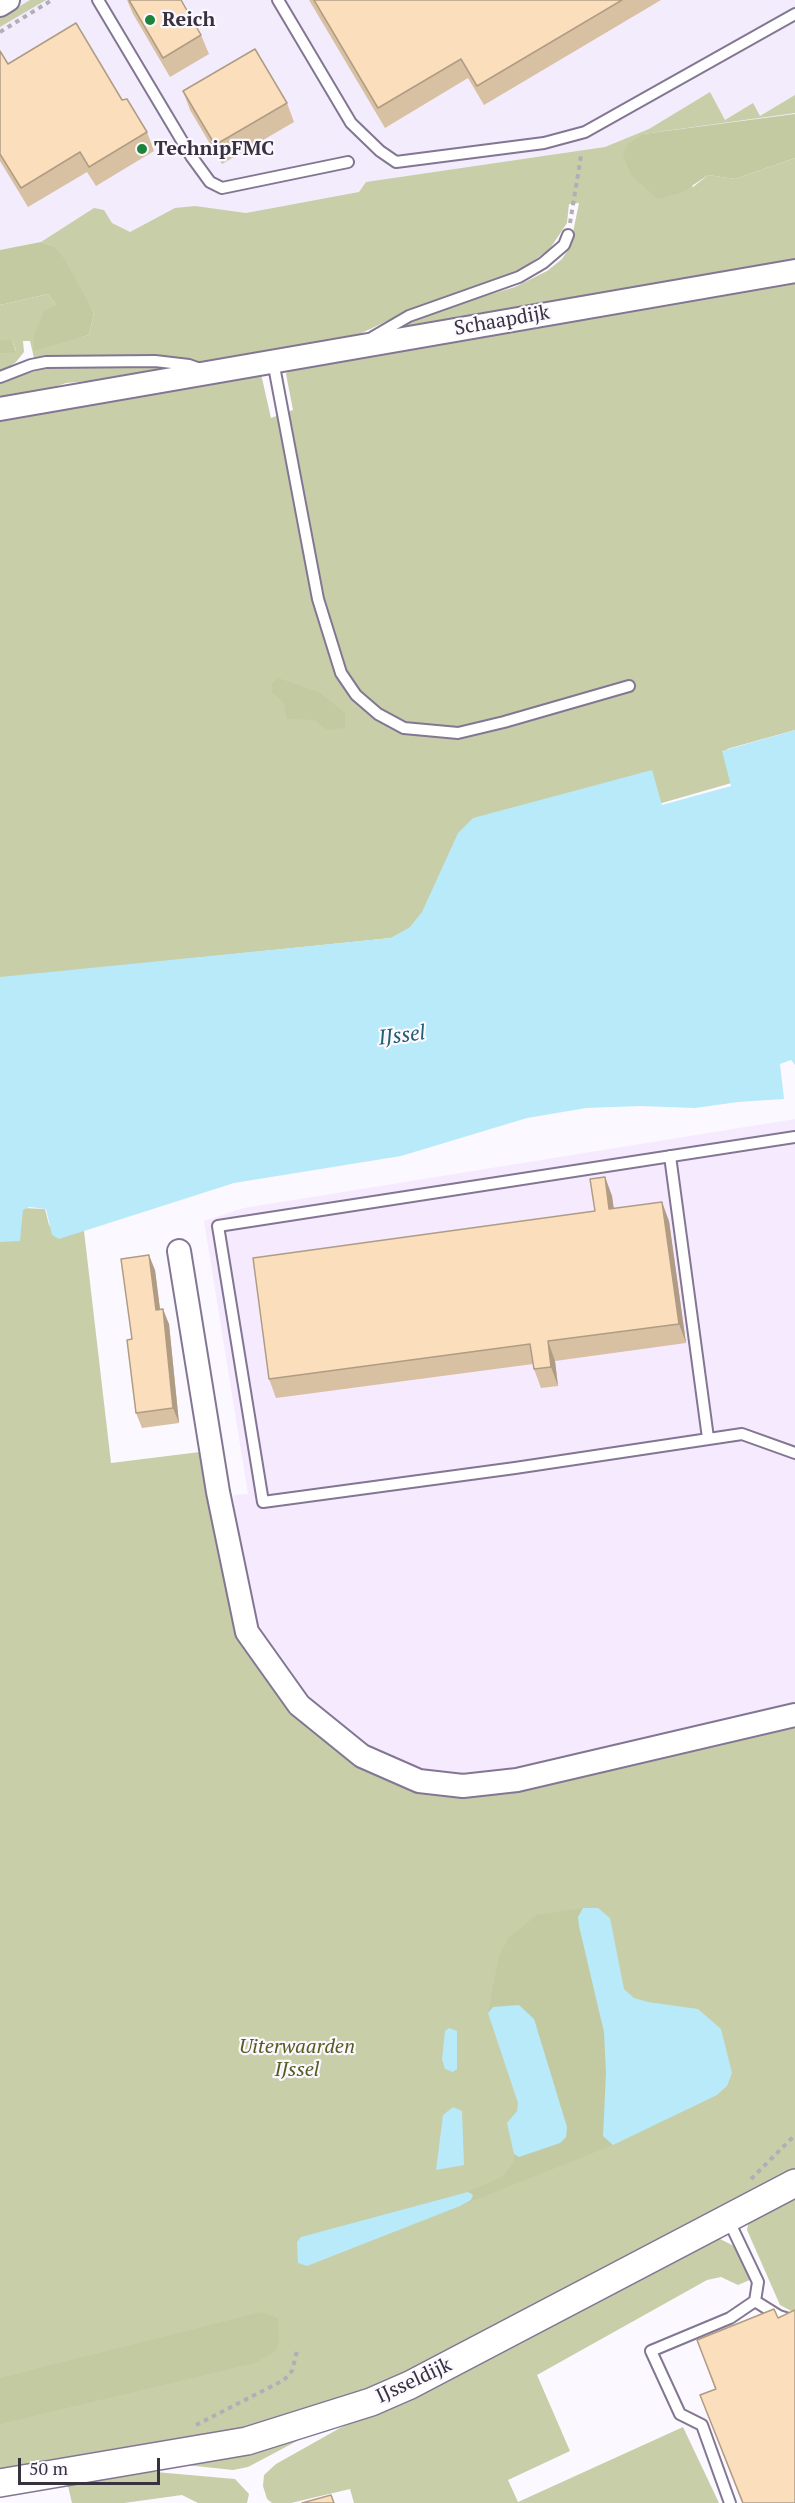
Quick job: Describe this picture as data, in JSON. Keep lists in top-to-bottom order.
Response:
{
  "streets": {
    "street": ["Schaapdijk", "IJsseldijk"]
  },
  "water": ["IJssel"],
  "parks": ["Uiterwaarden IJssel"],
  "places": ["Reich", "TechnipFMC"],
  "scale_bar": "50 m"
}
